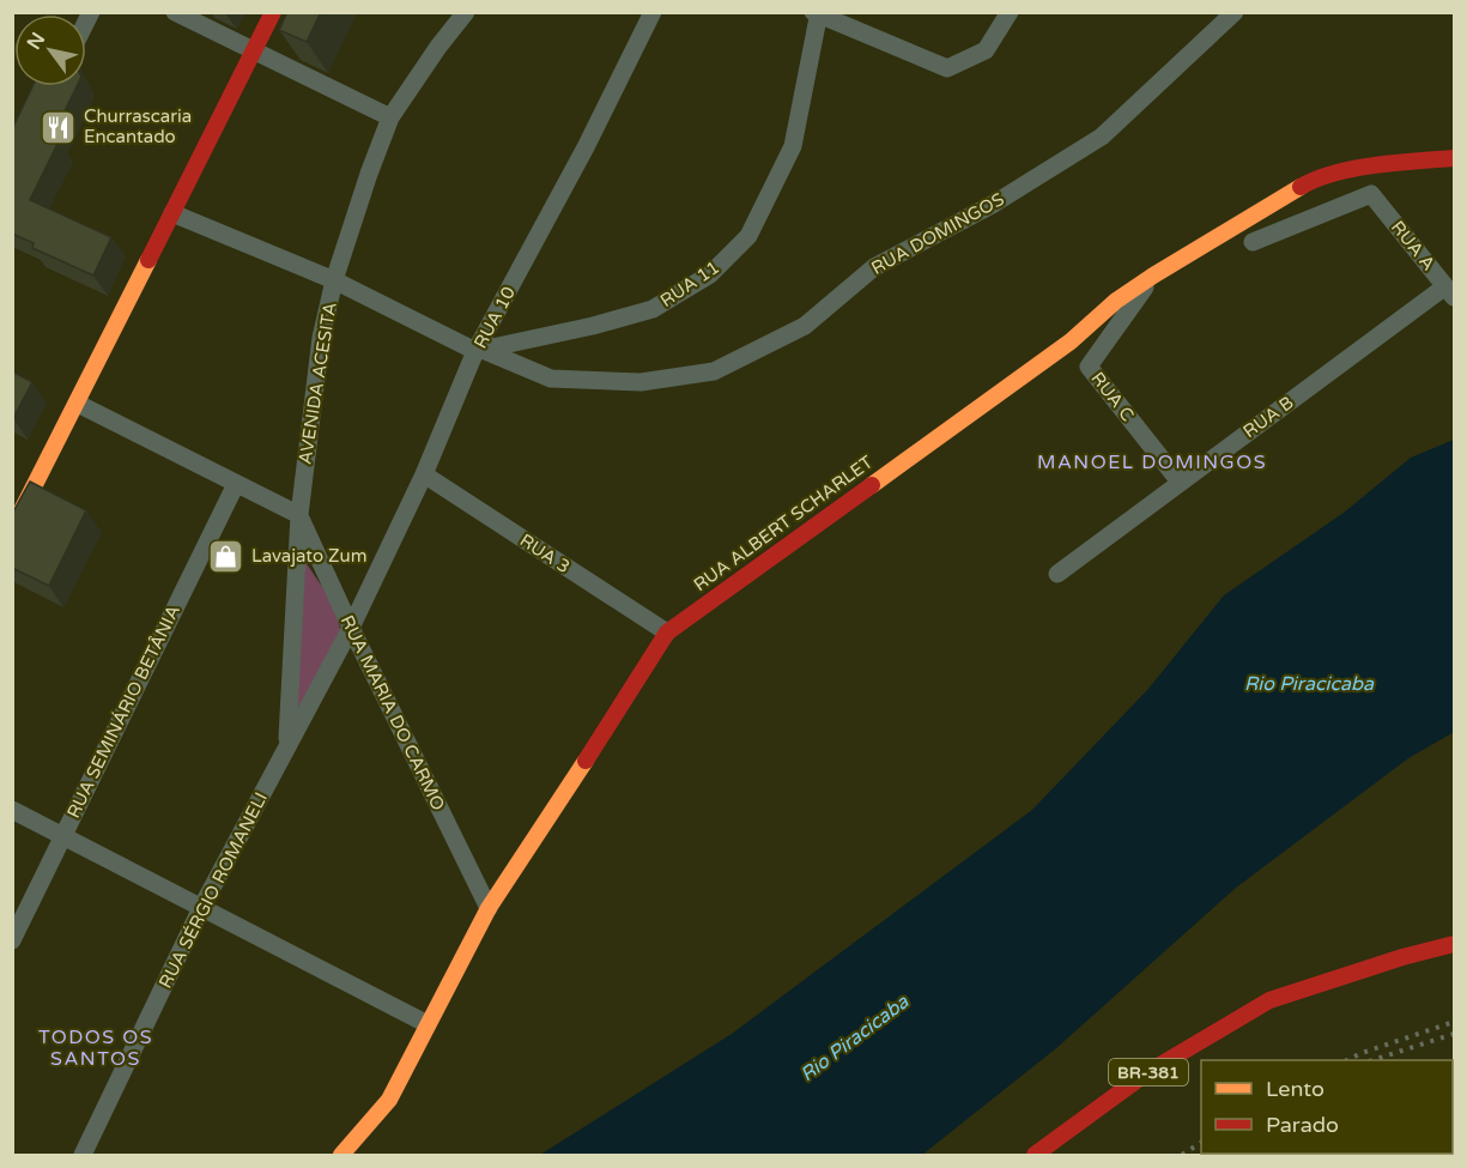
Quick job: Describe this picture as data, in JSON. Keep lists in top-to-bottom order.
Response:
{
  "streets": {
    "main road": ["RUA ALBERT SCHARLET", "BR-381"],
    "street": [
      "RUA DOMINGOS",
      "RUA A",
      "RUA 11",
      "RUA 10",
      "AVENIDA ACESITA",
      "RUA C",
      "RUA B",
      "RUA 3",
      "RUA SEMINÁRIO BETÂNIA",
      "RUA MARIA DO CARMO",
      "RUA SÉRGIO ROMANELI"
    ]
  },
  "crossings": [
    ["RUA DOMINGOS", "RUA 11"],
    ["RUA DOMINGOS", "RUA 10"],
    ["RUA DOMINGOS", "AVENIDA ACESITA"],
    ["RUA A", "RUA B"],
    ["RUA 11", "RUA 10"],
    ["RUA 10", "RUA 3"],
    ["RUA 10", "RUA MARIA DO CARMO"],
    ["RUA 10", "RUA SÉRGIO ROMANELI"],
    ["AVENIDA ACESITA", "RUA MARIA DO CARMO"],
    ["AVENIDA ACESITA", "RUA SÉRGIO ROMANELI"],
    ["RUA C", "RUA B"],
    ["RUA C", "RUA ALBERT SCHARLET"],
    ["RUA ALBERT SCHARLET", "RUA 3"],
    ["RUA ALBERT SCHARLET", "RUA MARIA DO CARMO"],
    ["RUA MARIA DO CARMO", "RUA SÉRGIO ROMANELI"]
  ],
  "districts": ["MANOEL DOMINGOS", "TODOS OS SANTOS"],
  "water": ["Rio Piracicaba"],
  "places": {
    "restaurant": ["Churrascaria Encantado"],
    "shop": ["Lavajato Zum"]
  },
  "legend": ["Lento", "Parado"],
  "north": "top left"
}
